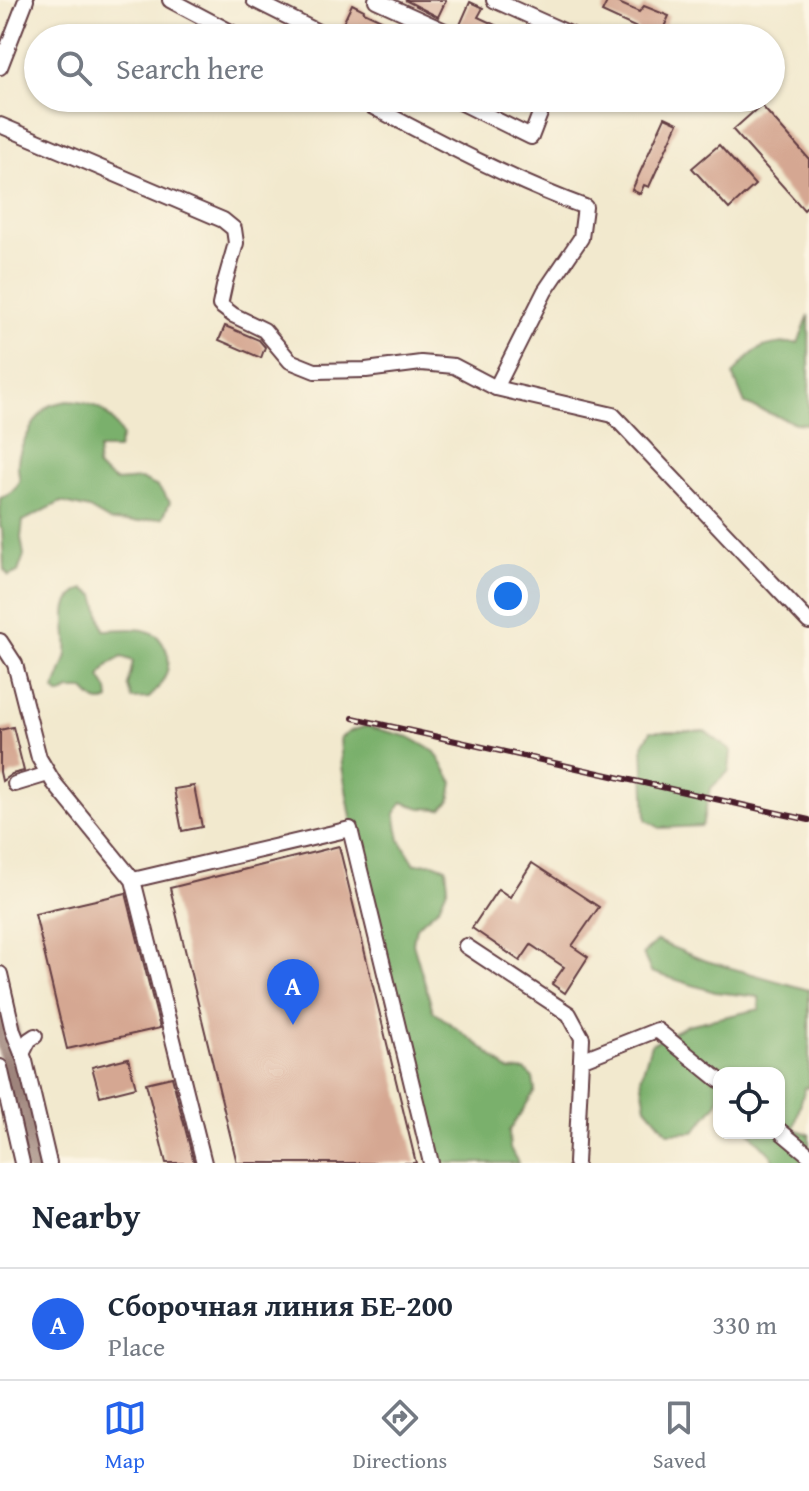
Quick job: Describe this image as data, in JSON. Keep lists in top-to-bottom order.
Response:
{
  "page": {
    "search": "Search here",
    "pins": "A",
    "heading": "Nearby",
    "list": [
      {
        "mark": "A",
        "name": "Сборочная линия БЕ-200",
        "note": "Place",
        "value": "330 m"
      }
    ],
    "nav": ["Map", "Directions", "Saved"]
  }
}
